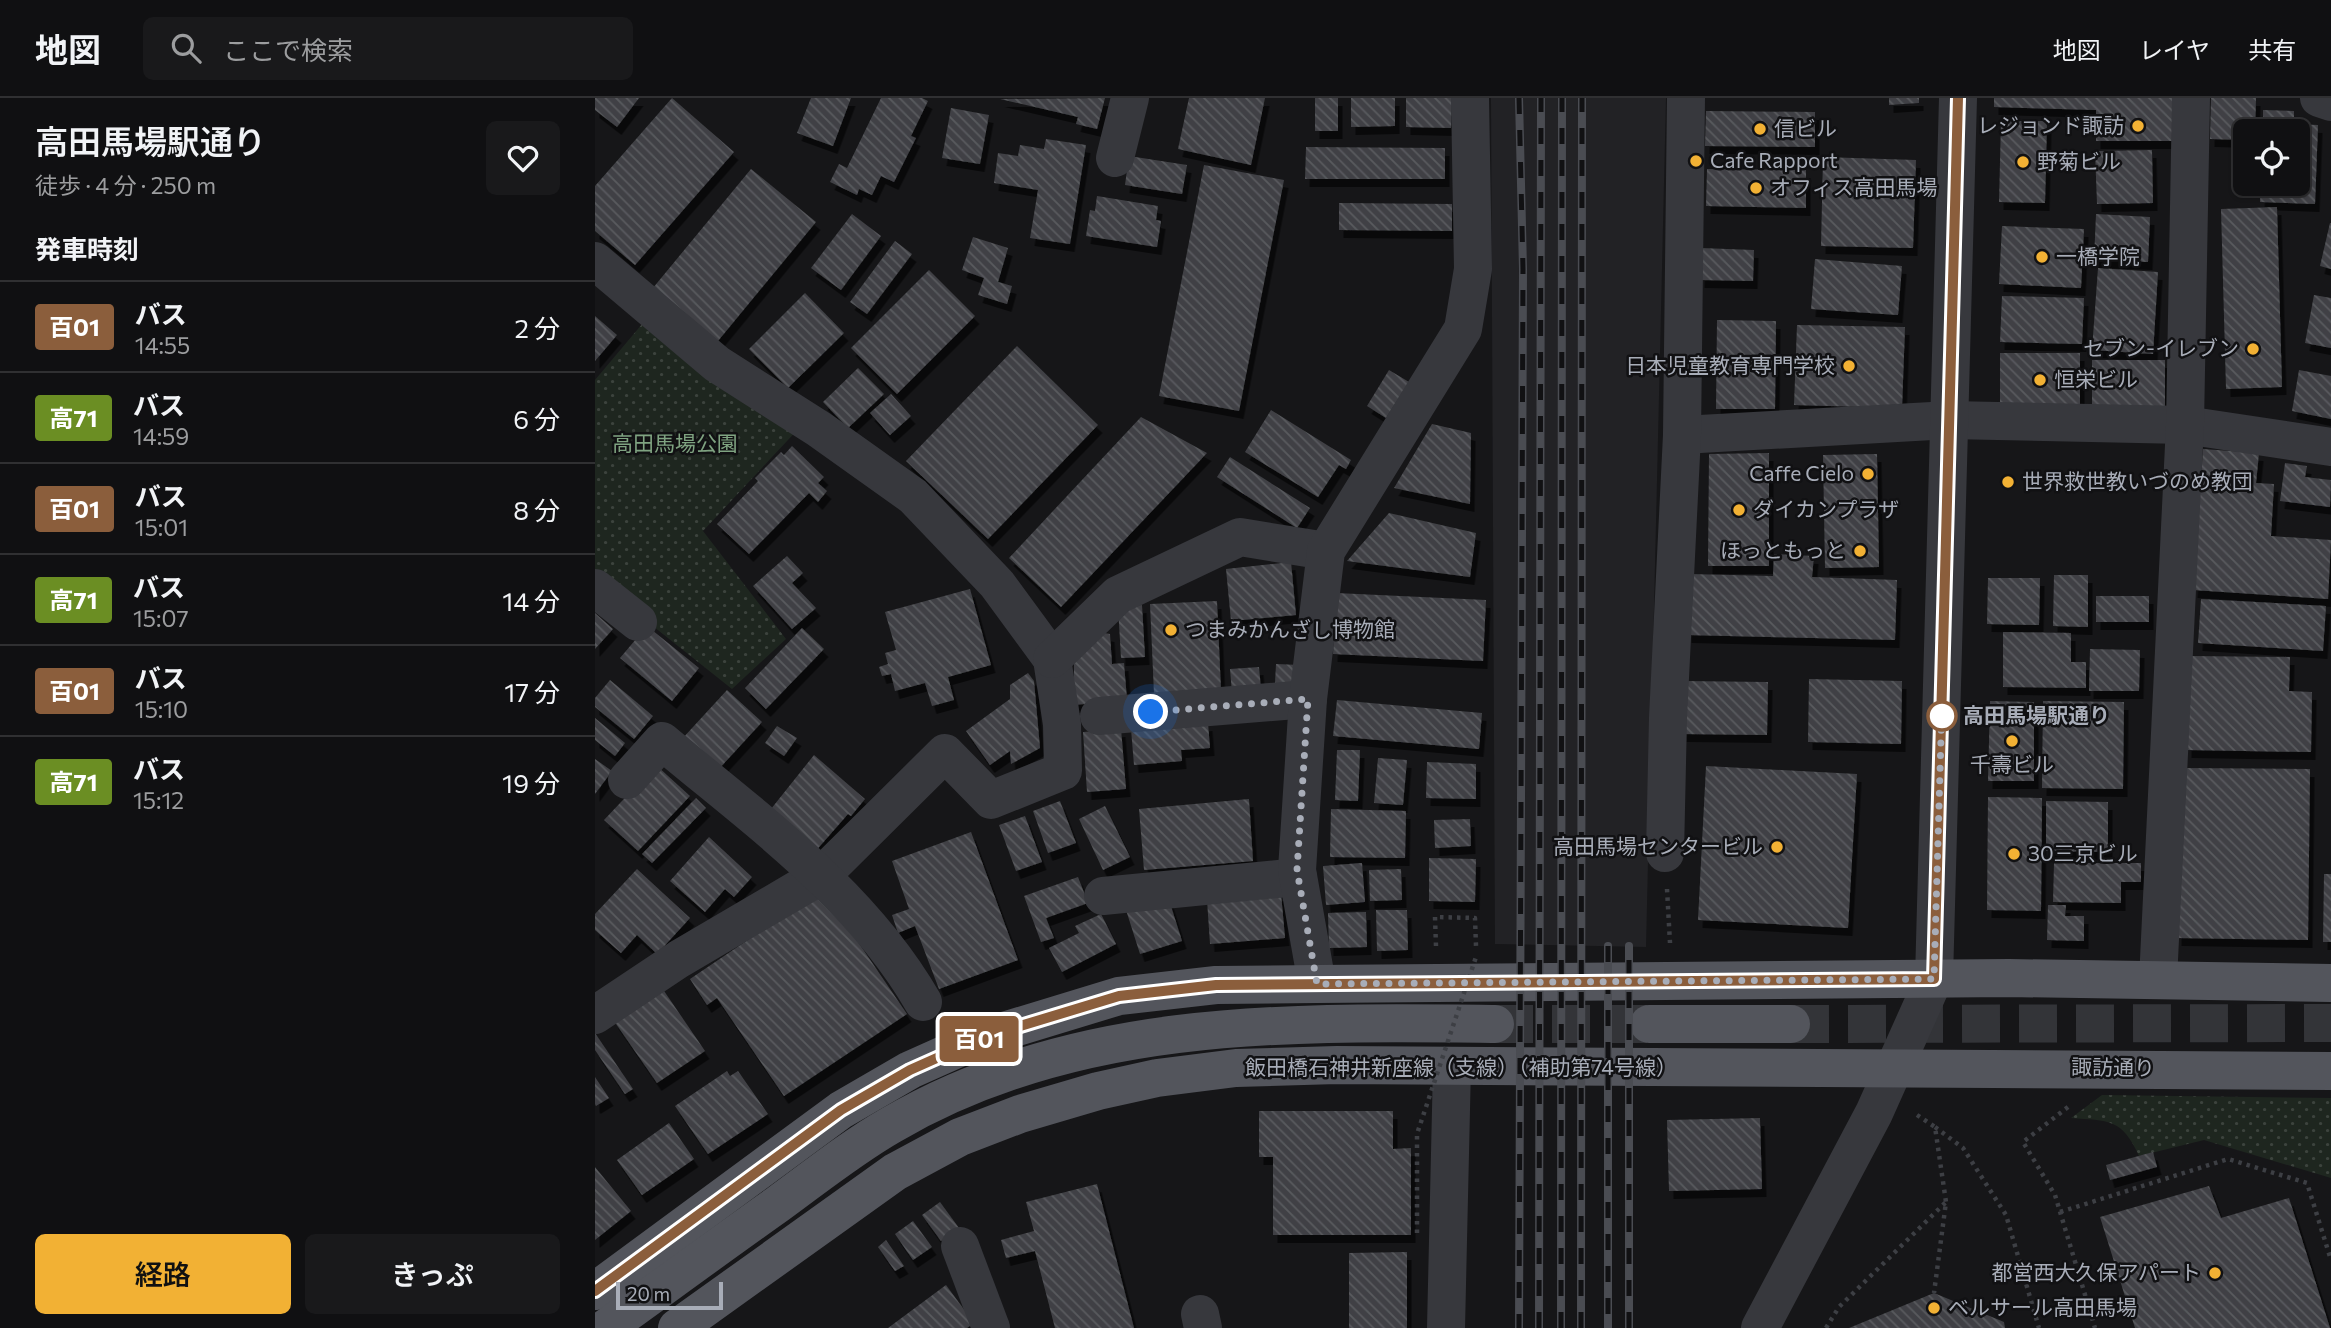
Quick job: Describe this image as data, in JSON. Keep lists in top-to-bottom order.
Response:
{
  "streets": {
    "main road": ["飯田橋石神井新座線（支線）（補助第74号線）", "諏訪通り"]
  },
  "crossings": [
    ["飯田橋石神井新座線（支線）（補助第74号線）", "諏訪通り"]
  ],
  "parks": ["高田馬場公園"],
  "places": [
    "レジョンド諏訪",
    "信ビル",
    "Cafe Rapport",
    "野菊ビル",
    "オフィス高田馬場",
    "一橋学院",
    "セブン-イレブン",
    "日本児童教育専門学校",
    "恒栄ビル",
    "Caffe Cielo",
    "世界救世教いづのめ教団",
    "ダイカンプラザ",
    "ほっともっと",
    "つまみかんざし博物館",
    "高田馬場駅通り",
    "千壽ビル",
    "高田馬場センタービル",
    "30三京ビル",
    "都営西大久保アパート",
    "ベルサール高田馬場"
  ],
  "lines": ["bus line 百01"],
  "scale_bar": "20 m",
  "page": {
    "header": "地図",
    "search": "ここで検索",
    "nav": ["地図", "レイヤ", "共有"],
    "heading": [
      ["高田馬場駅通り", "徒歩 · 4 分 · 250 m"],
      "発車時刻"
    ],
    "on_map": "百01",
    "list": [
      {
        "mark": "百01",
        "name": "バス",
        "note": "14:55",
        "value": "2 分"
      },
      {
        "mark": "高71",
        "name": "バス",
        "note": "14:59",
        "value": "6 分"
      },
      {
        "mark": "百01",
        "name": "バス",
        "note": "15:01",
        "value": "8 分"
      },
      {
        "mark": "高71",
        "name": "バス",
        "note": "15:07",
        "value": "14 分"
      },
      {
        "mark": "百01",
        "name": "バス",
        "note": "15:10",
        "value": "17 分"
      },
      {
        "mark": "高71",
        "name": "バス",
        "note": "15:12",
        "value": "19 分"
      }
    ],
    "buttons": ["経路", "きっぷ"],
    "scale": "20 m"
  }
}
